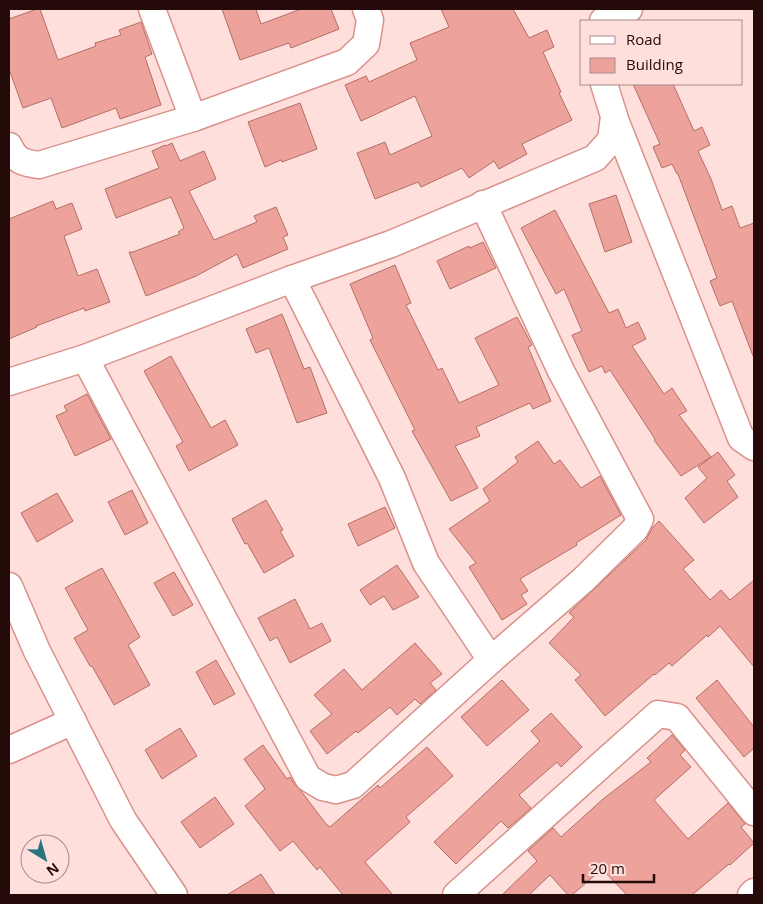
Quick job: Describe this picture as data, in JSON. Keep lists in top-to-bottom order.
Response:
{
  "legend": ["Road", "Building"],
  "scale_bar": "20 m",
  "north": "bottom right"
}
